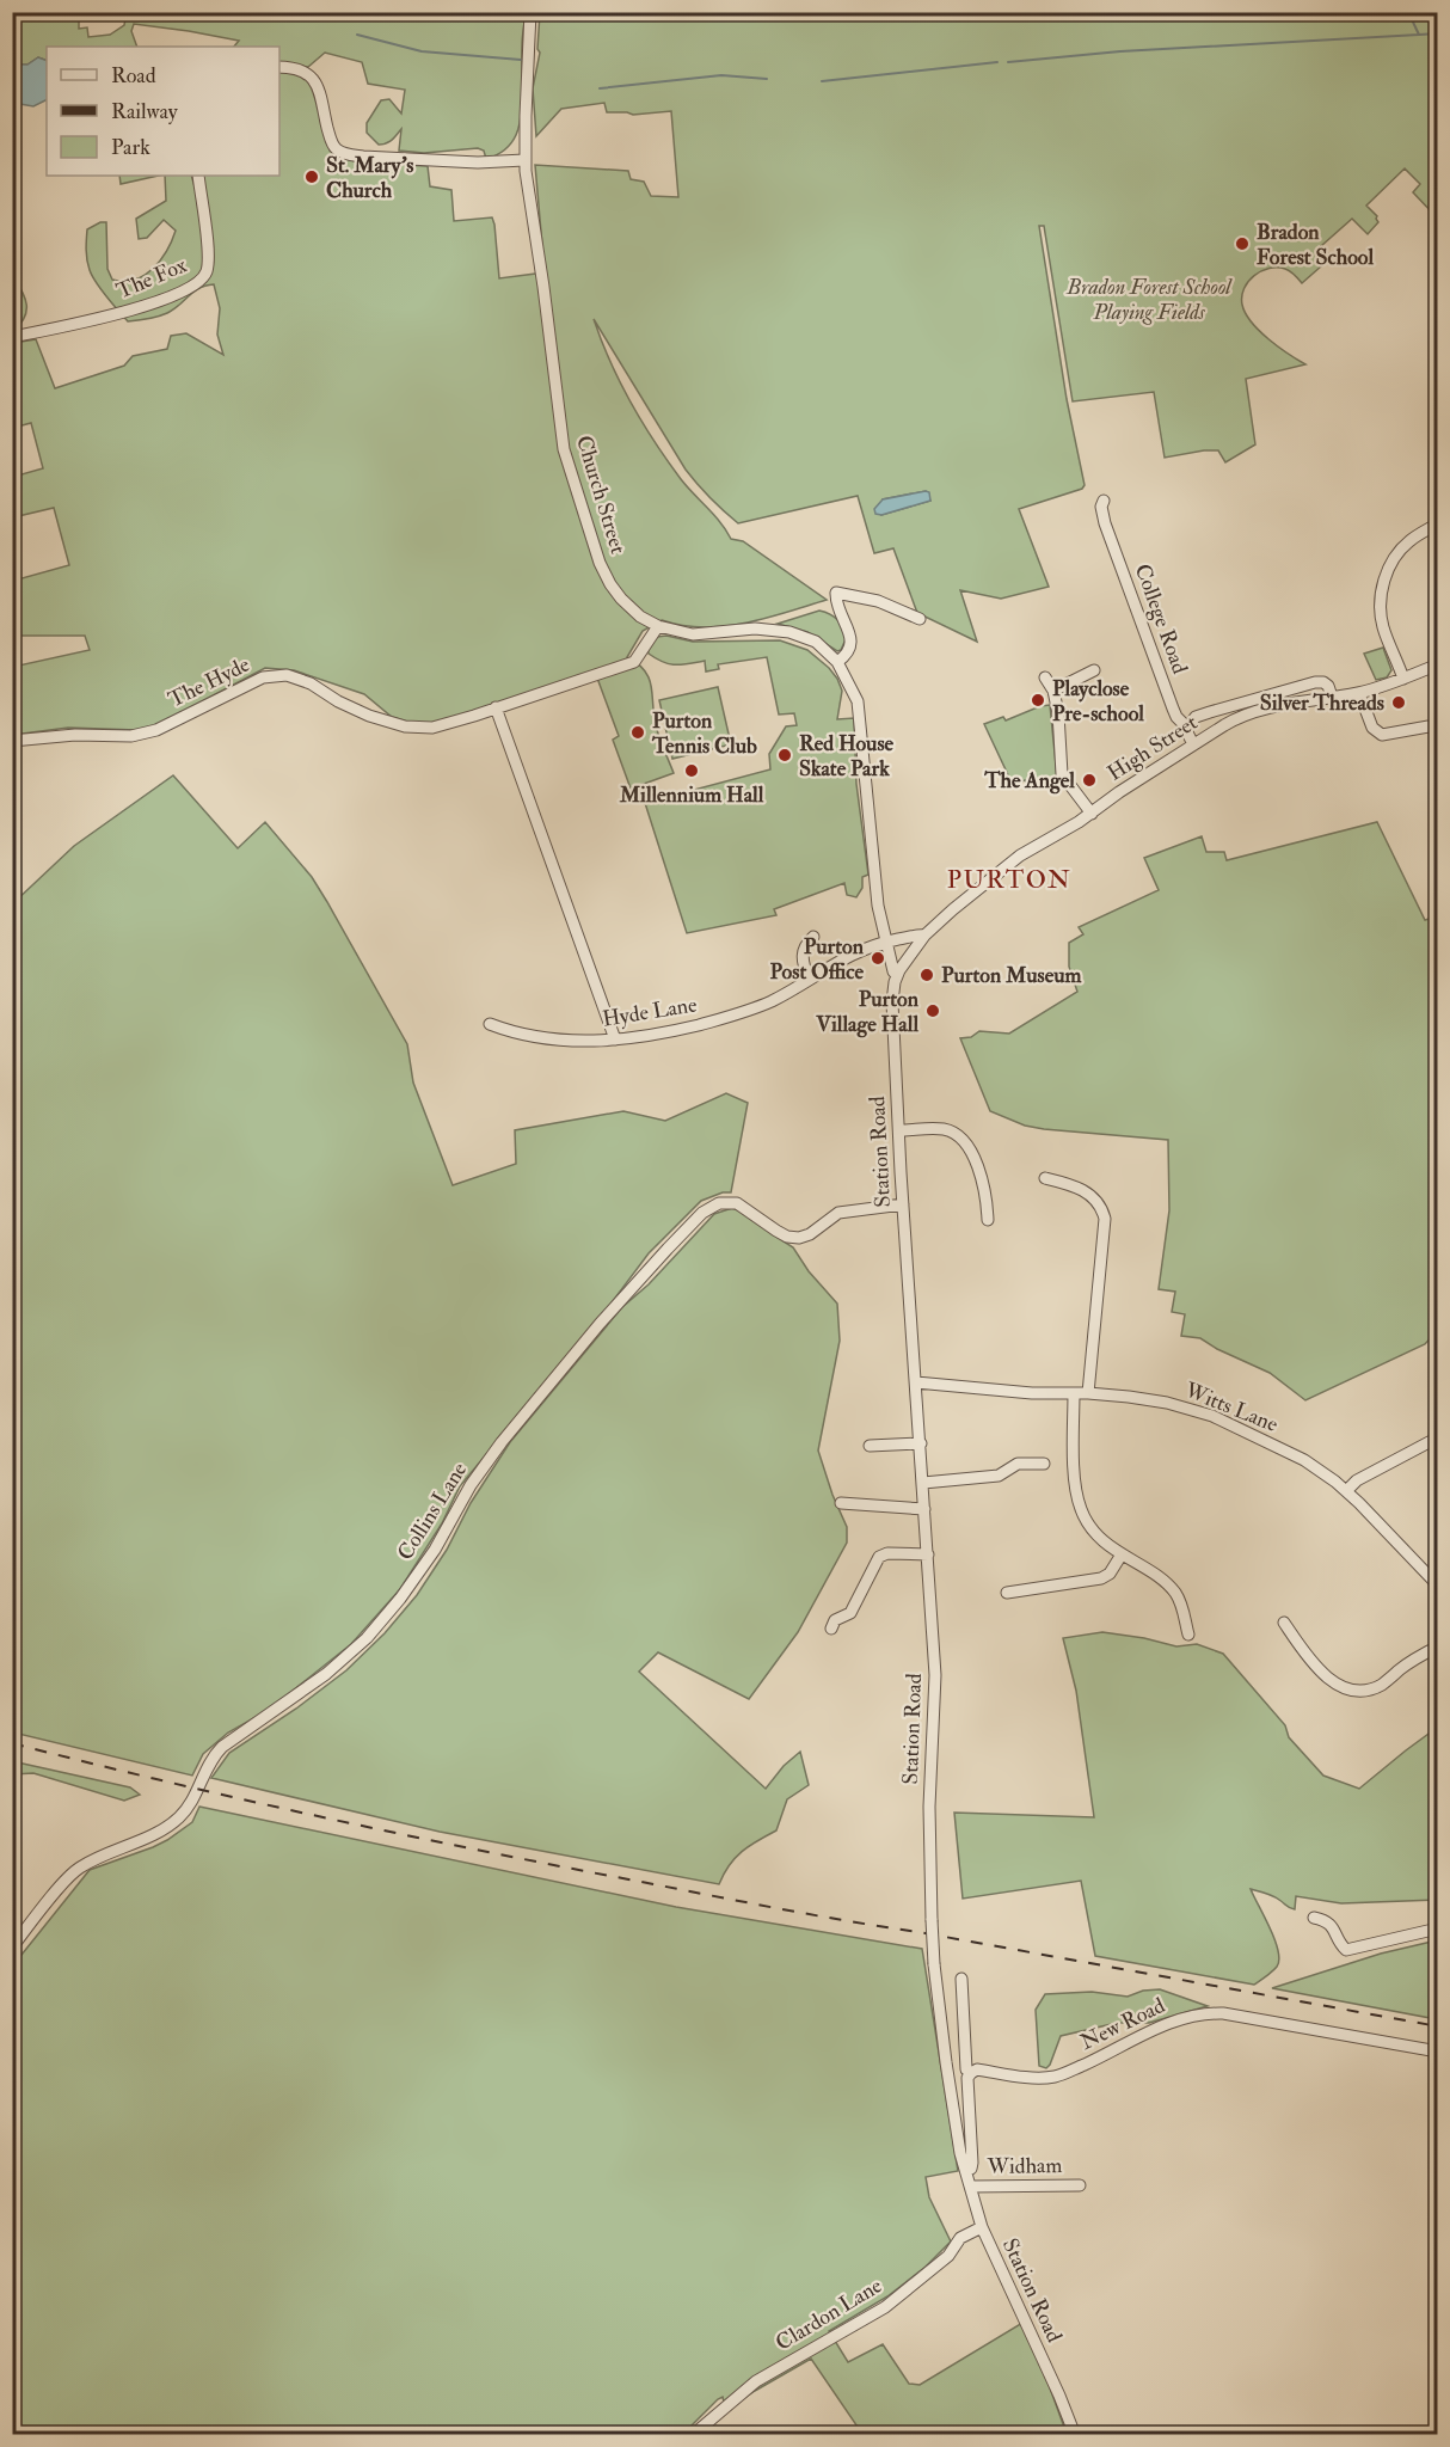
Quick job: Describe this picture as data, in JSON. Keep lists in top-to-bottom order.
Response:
{
  "streets": {
    "street": [
      "The Fox",
      "Church Street",
      "College Road",
      "The Hyde",
      "High Street",
      "Hyde Lane",
      "Station Road",
      "Witts Lane",
      "Collins Lane",
      "New Road",
      "Widham",
      "Clardon Lane"
    ]
  },
  "crossings": [
    ["Church Street", "The Hyde"],
    ["Church Street", "High Street"],
    ["Church Street", "Hyde Lane"],
    ["College Road", "High Street"],
    ["High Street", "Station Road"],
    ["Station Road", "Witts Lane"],
    ["Station Road", "Collins Lane"],
    ["Station Road", "Widham"],
    ["Station Road", "Clardon Lane"]
  ],
  "districts": ["PURTON"],
  "parks": ["Bradon Forest School Playing Fields"],
  "places": [
    "St. Mary's Church",
    "Bradon Forest School",
    "Playclose Pre-school",
    "Silver Threads",
    "Purton Tennis Club",
    "Red House Skate Park",
    "Millennium Hall",
    "The Angel",
    "Purton Post Office",
    "Purton Museum",
    "Purton Village Hall"
  ],
  "legend": ["Road", "Railway", "Park"]
}
